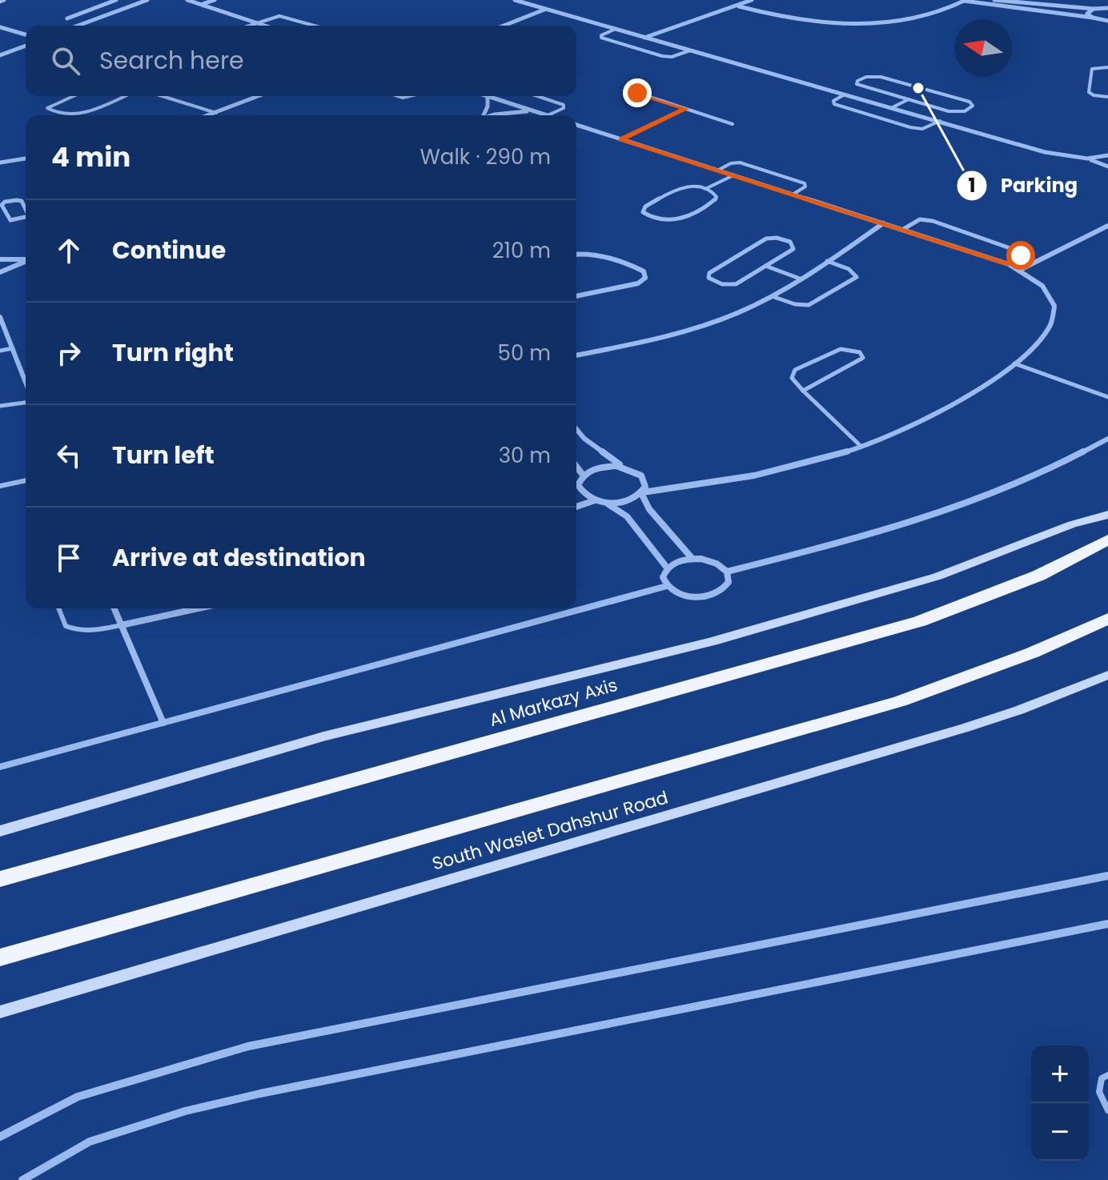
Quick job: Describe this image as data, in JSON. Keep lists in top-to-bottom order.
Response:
{
  "streets": {
    "highway": ["Al Markazy Axis"],
    "main road": ["South Waslet Dahshur Road"]
  },
  "places": ["Parking"],
  "north": "left",
  "page": {
    "search": "Search here",
    "heading": ["4 min", "Walk · 290 m"],
    "list": [
      ["Continue", "210 m"],
      ["Turn right", "50 m"],
      ["Turn left", "30 m"],
      "Arrive at destination"
    ],
    "map_buttons": ["+", "−"]
  }
}
